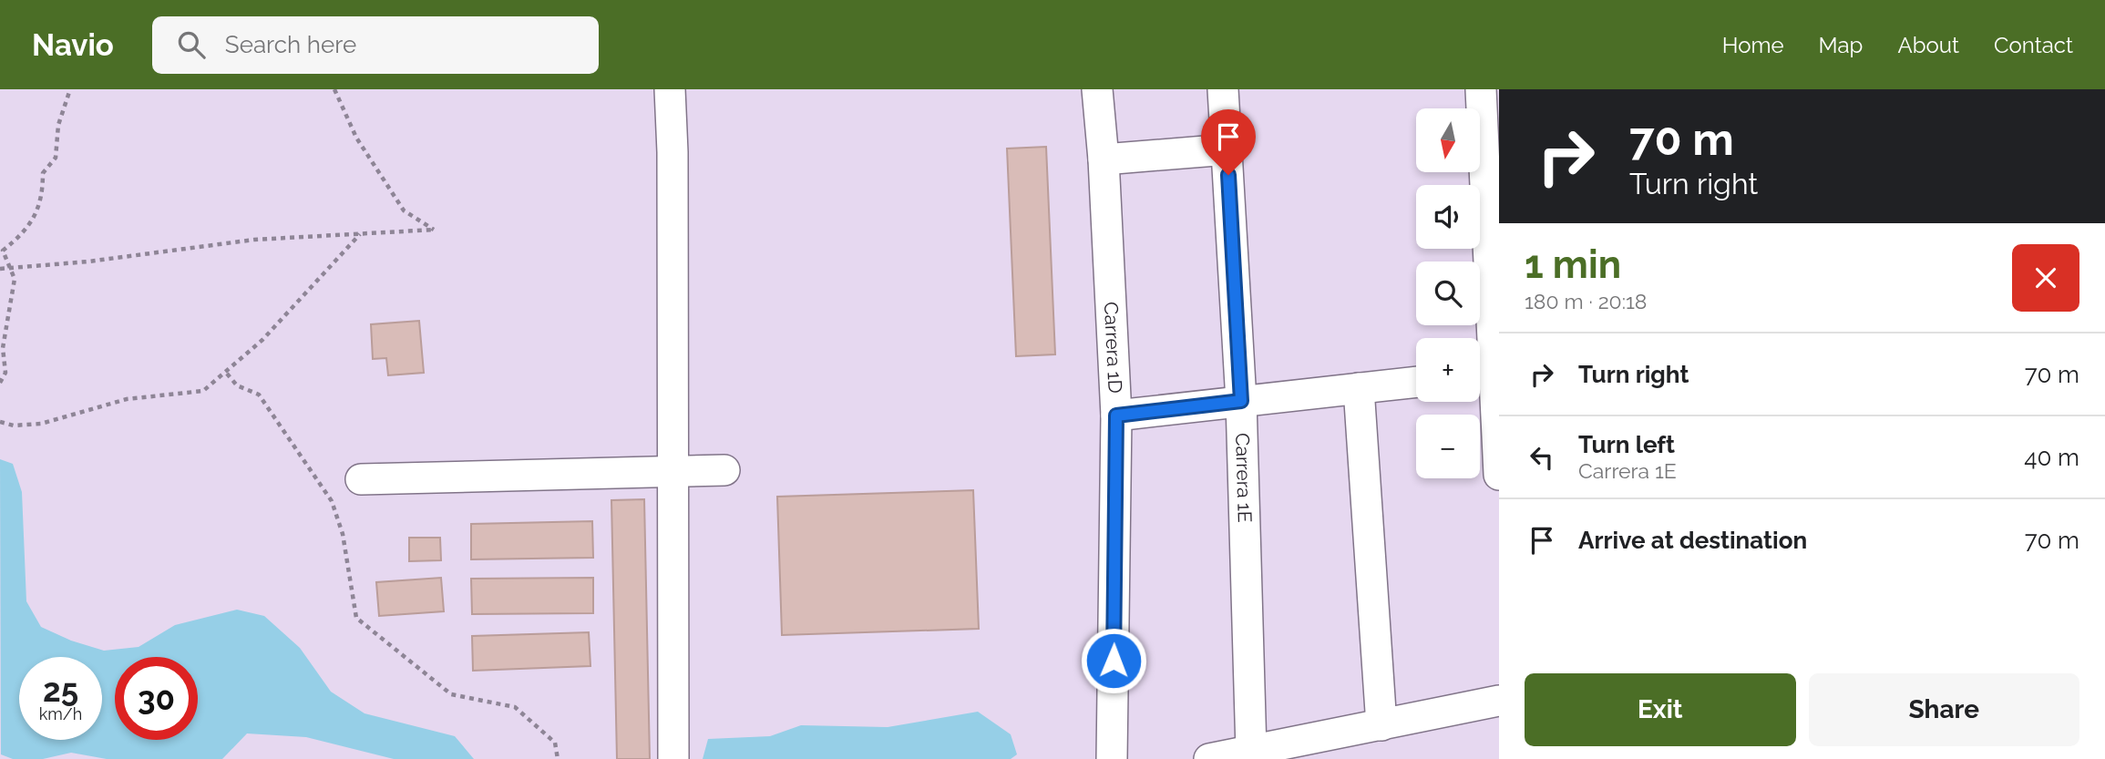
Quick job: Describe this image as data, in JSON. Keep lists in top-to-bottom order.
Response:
{
  "streets": {
    "street": ["Carrera 1D", "Carrera 1E"]
  },
  "north": "bottom",
  "page": {
    "header": "Navio",
    "search": "Search here",
    "nav": [
      "Home",
      "Map",
      "About",
      "Contact"
    ],
    "turn": ["70 m", "Turn right"],
    "map_buttons": ["+", "−"],
    "heading": ["1 min", "180 m · 20:18"],
    "list": [
      {
        "name": "Turn right",
        "value": "70 m"
      },
      {
        "name": "Turn left",
        "note": "Carrera 1E",
        "value": "40 m"
      },
      {
        "name": "Arrive at destination",
        "value": "70 m"
      }
    ],
    "speed": "25 km/h",
    "limit": "30",
    "buttons": ["Exit", "Share"]
  }
}
